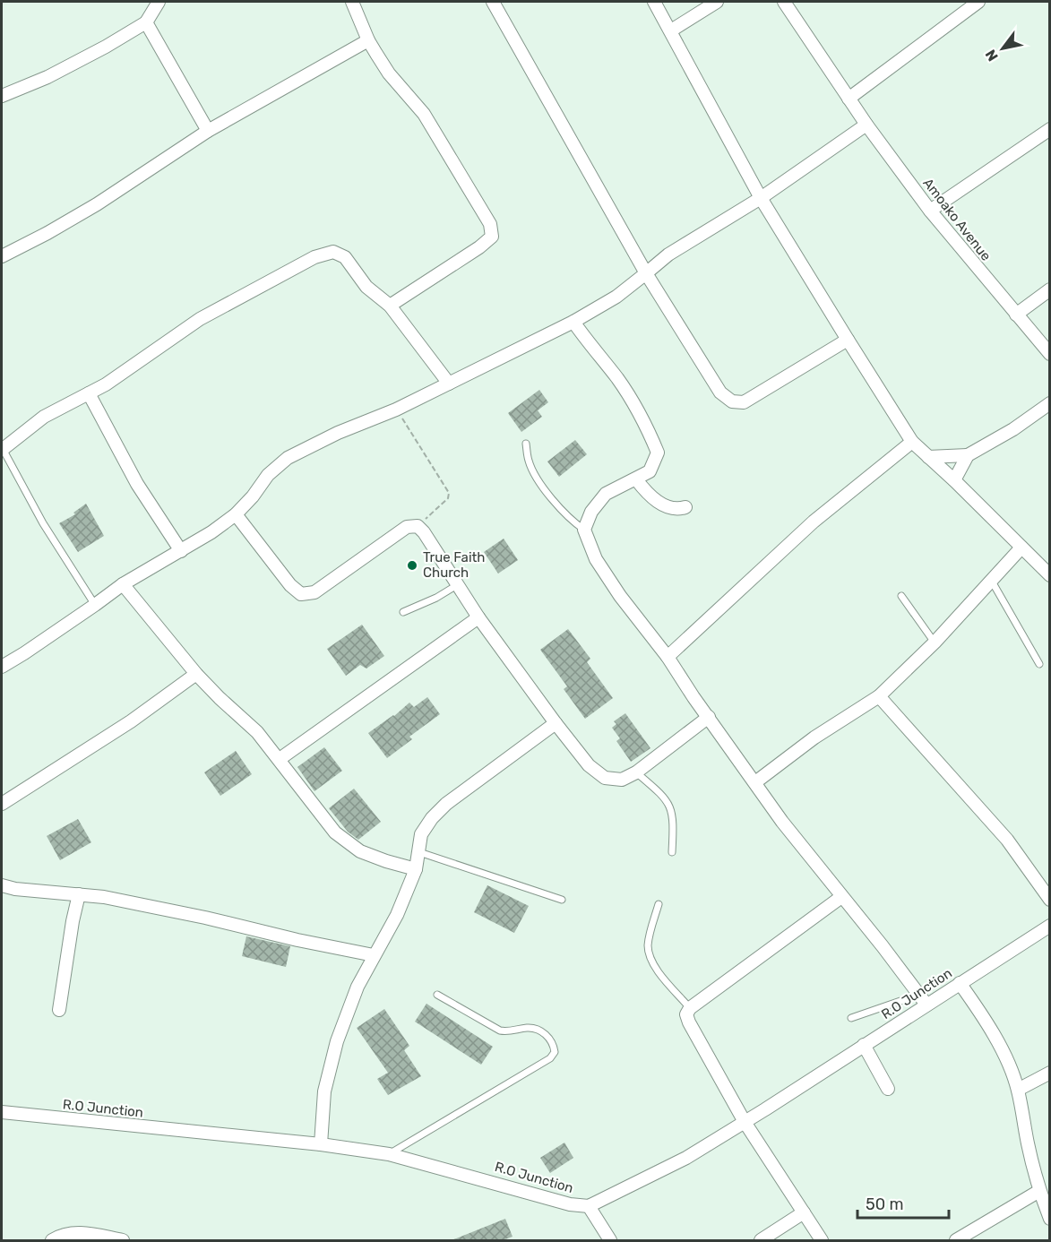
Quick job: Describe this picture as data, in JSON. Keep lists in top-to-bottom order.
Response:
{
  "streets": {
    "street": ["Amoako Avenue", "R.O Junction"]
  },
  "places": ["True Faith Church"],
  "scale_bar": "50 m",
  "north": "bottom left"
}
